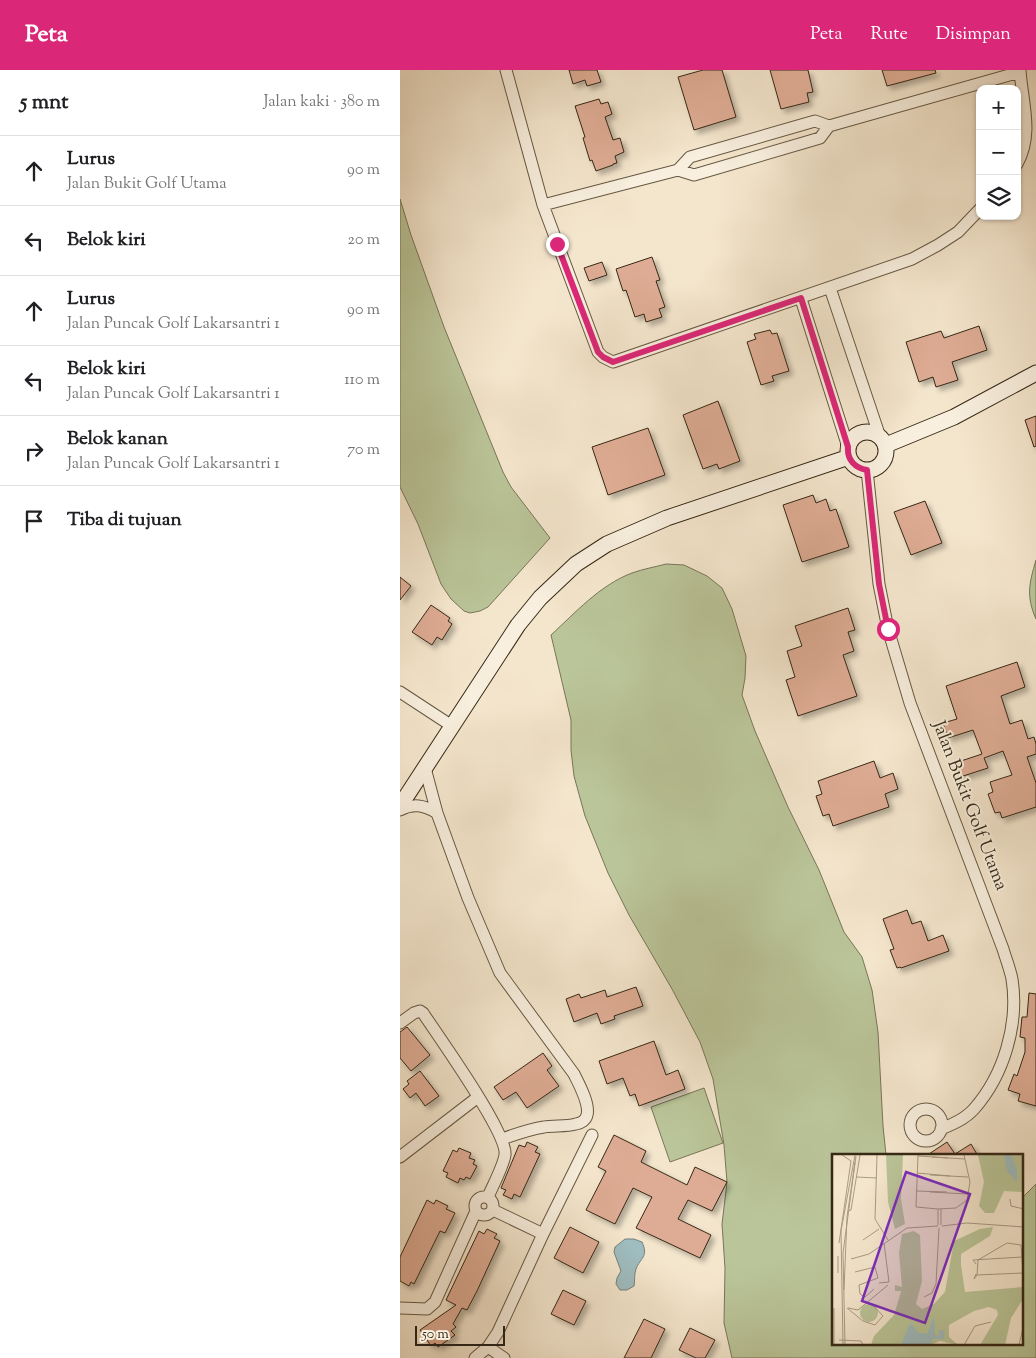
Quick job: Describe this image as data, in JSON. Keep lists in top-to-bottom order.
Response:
{
  "streets": {
    "street": ["Jalan Bukit Golf Utama"]
  },
  "scale_bar": "50 m",
  "page": {
    "header": "Peta",
    "nav": ["Peta", "Rute", "Disimpan"],
    "heading": ["5 mnt", "Jalan kaki · 380 m"],
    "map_buttons": ["+", "−"],
    "list": [
      ["Lurus", "Jalan Bukit Golf Utama", "90 m"],
      ["Belok kiri", "20 m"],
      ["Lurus", "Jalan Puncak Golf Lakarsantri 1", "90 m"],
      ["Belok kiri", "Jalan Puncak Golf Lakarsantri 1", "110 m"],
      ["Belok kanan", "Jalan Puncak Golf Lakarsantri 1", "70 m"],
      "Tiba di tujuan"
    ],
    "scale": "50 m"
  }
}
